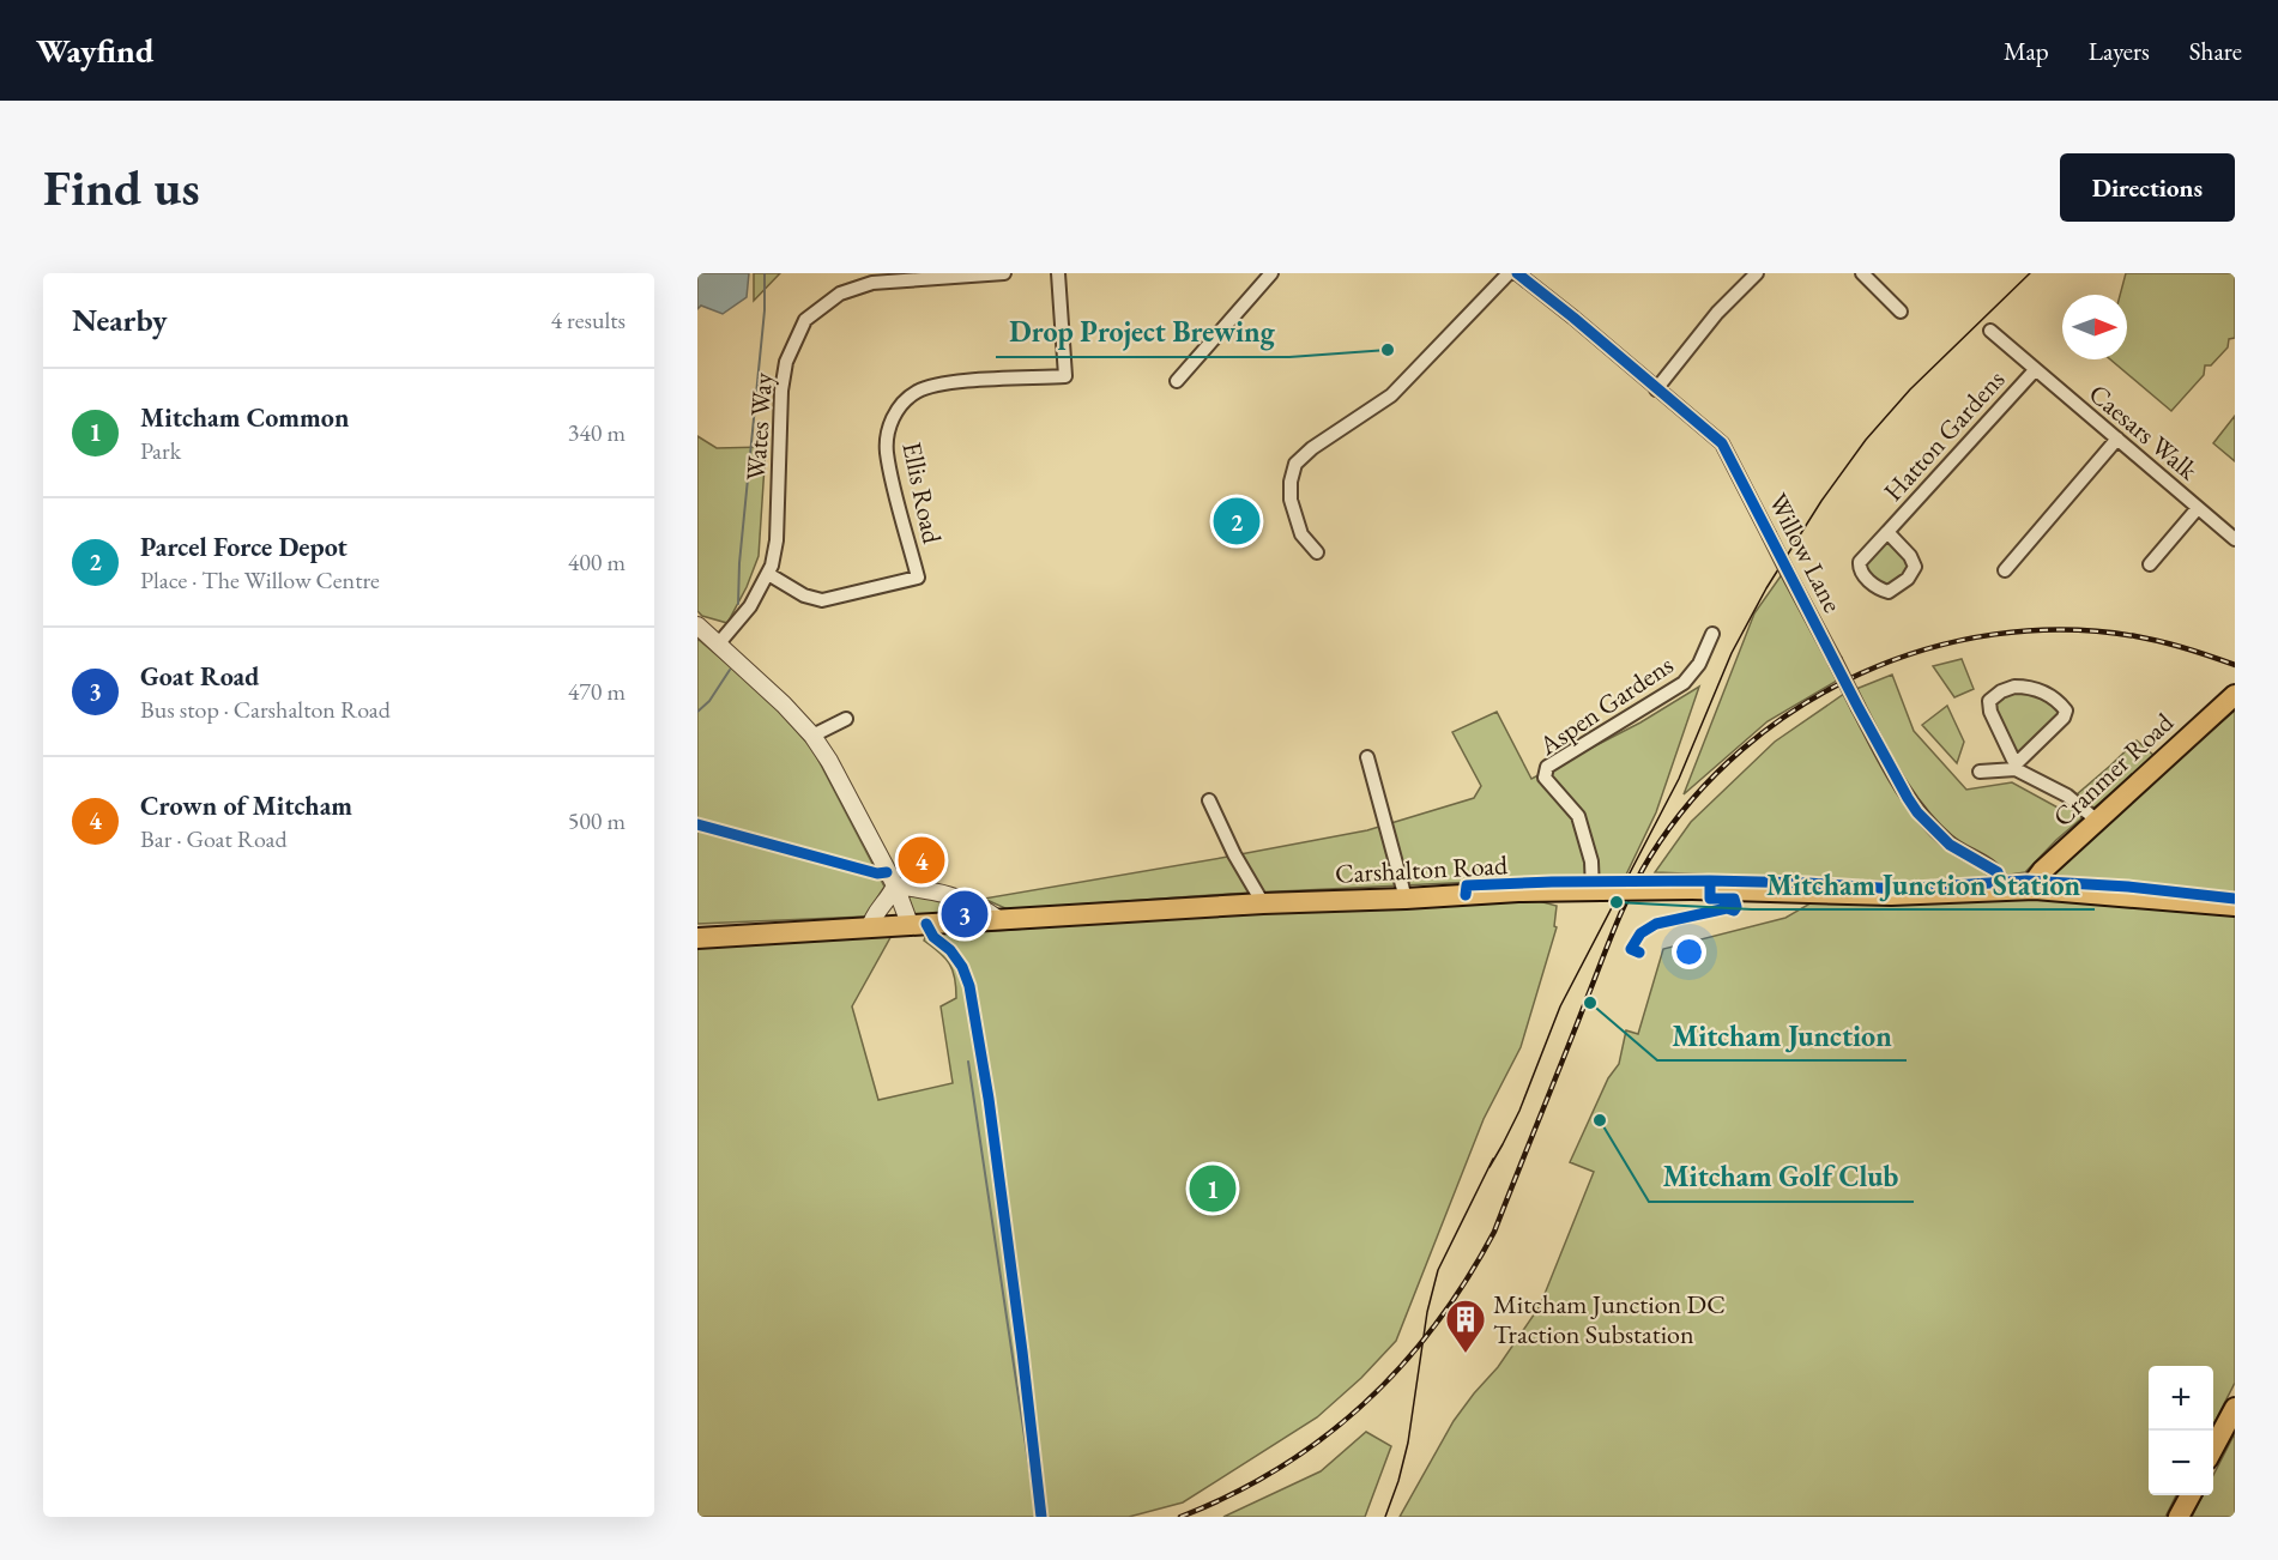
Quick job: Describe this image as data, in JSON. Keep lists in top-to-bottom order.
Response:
{
  "streets": {
    "main road": ["Cranmer Road", "Carshalton Road"],
    "street": [
      "Wates Way",
      "Caesars Walk",
      "Hatton Gardens",
      "Ellis Road",
      "Willow Lane",
      "Aspen Gardens"
    ]
  },
  "crossings": [
    ["Wates Way", "Ellis Road"],
    ["Caesars Walk", "Hatton Gardens"],
    ["Willow Lane", "Carshalton Road"],
    ["Aspen Gardens", "Carshalton Road"],
    ["Cranmer Road", "Carshalton Road"]
  ],
  "places": {
    "other": [
      "Drop Project Brewing",
      "Mitcham Junction Station",
      "Mitcham Junction",
      "Mitcham Golf Club"
    ],
    "building": ["Mitcham Junction DC Traction Substation"]
  },
  "north": "right",
  "page": {
    "header": "Wayfind",
    "nav": ["Map", "Layers", "Share"],
    "buttons": "Directions",
    "title": "Find us",
    "heading": ["Nearby", "4 results"],
    "list": [
      {
        "mark": "1",
        "name": "Mitcham Common",
        "note": "Park",
        "value": "340 m"
      },
      {
        "mark": "2",
        "name": "Parcel Force Depot",
        "note": "Place · The Willow Centre",
        "value": "400 m"
      },
      {
        "mark": "3",
        "name": "Goat Road",
        "note": "Bus stop · Carshalton Road",
        "value": "470 m"
      },
      {
        "mark": "4",
        "name": "Crown of Mitcham",
        "note": "Bar · Goat Road",
        "value": "500 m"
      }
    ],
    "pins": [
      "2",
      "4",
      "3",
      "1"
    ],
    "map_buttons": ["+", "−"]
  }
}
